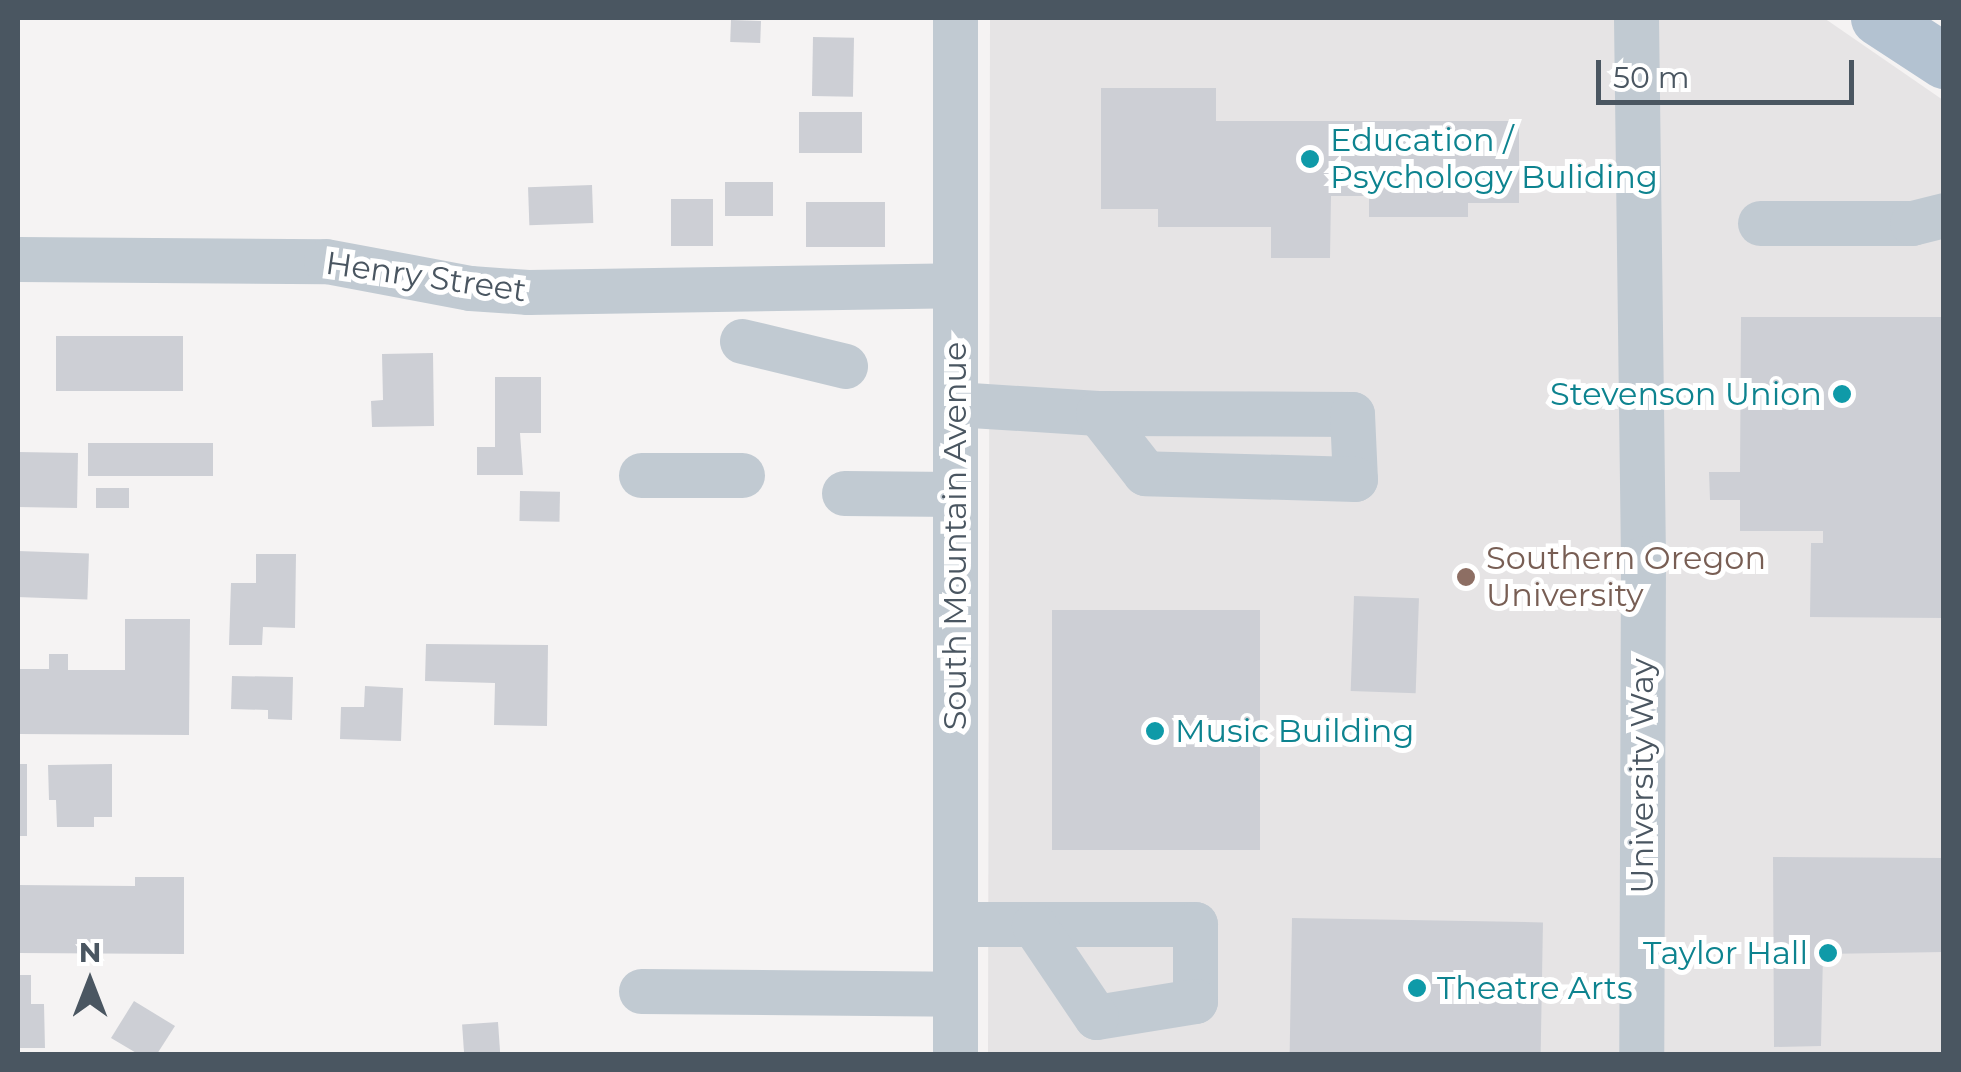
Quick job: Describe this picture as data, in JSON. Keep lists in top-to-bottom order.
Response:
{
  "streets": {
    "street": ["Henry Street", "South Mountain Avenue", "University Way"]
  },
  "crossings": [
    ["Henry Street", "South Mountain Avenue"]
  ],
  "places": [
    "Education / Psychology Buliding",
    "Stevenson Union",
    "Southern Oregon University",
    "Music Building",
    "Taylor Hall",
    "Theatre Arts"
  ],
  "scale_bar": "50 m",
  "north": "top"
}
